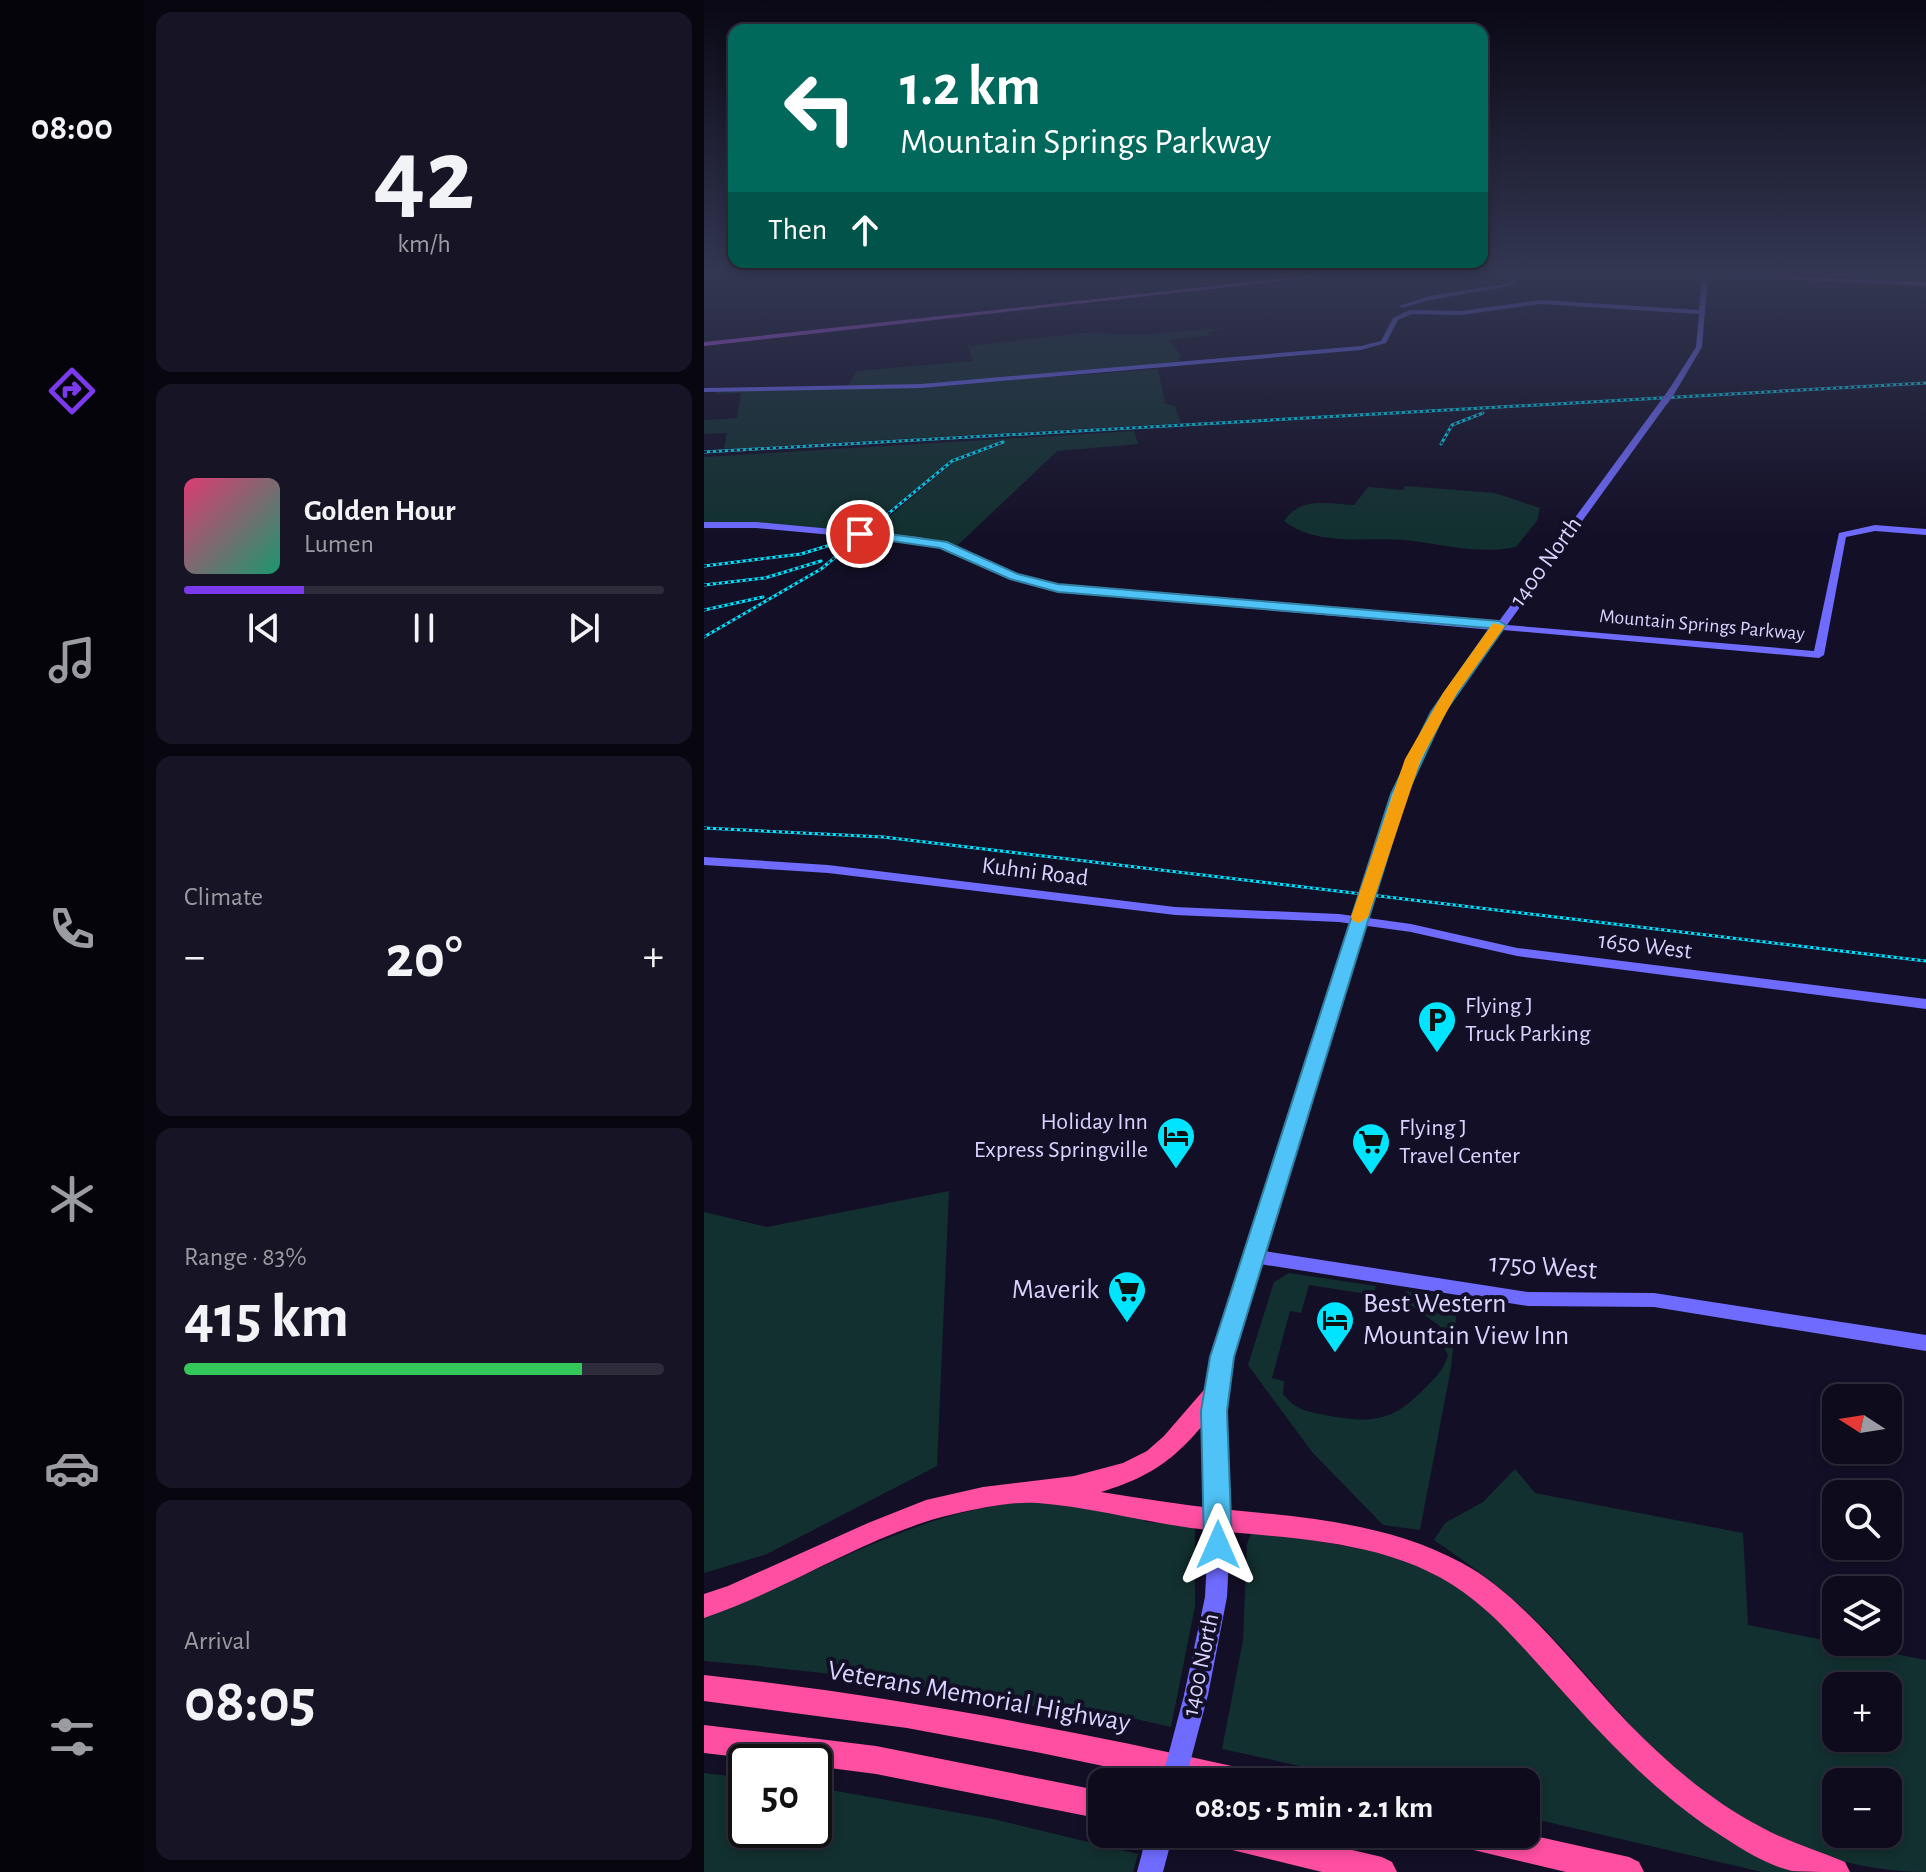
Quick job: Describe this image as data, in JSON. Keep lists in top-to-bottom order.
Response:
{
  "streets": {
    "highway": ["Veterans Memorial Highway"],
    "street": [
      "1400 North",
      "Mountain Springs Parkway",
      "Kuhni Road",
      "1650 West",
      "1750 West"
    ]
  },
  "crossings": [
    ["1400 North", "Mountain Springs Parkway"],
    ["1400 North", "1750 West"],
    ["Kuhni Road", "1650 West"]
  ],
  "places": {
    "parking": ["Flying J Truck Parking"],
    "hotel": ["Holiday Inn Express Springville", "Best Western Mountain View Inn"],
    "supermarket": ["Flying J Travel Center", "Maverik"]
  },
  "north": "left",
  "page": {
    "tabs": "08:00",
    "tile": [
      ["42", "km/h"],
      "Climate",
      ["Range · 83%", "415 km"],
      ["Arrival", "08:05"]
    ],
    "turn": ["1.2 km", "Mountain Springs Parkway"],
    "then": "Then",
    "song": ["Golden Hour", "Lumen"],
    "heat": ["−", "20°", "+"],
    "map_buttons": ["+", "−"],
    "limit": "50",
    "trip": "08:05 · 5 min · 2.1 km"
  }
}
